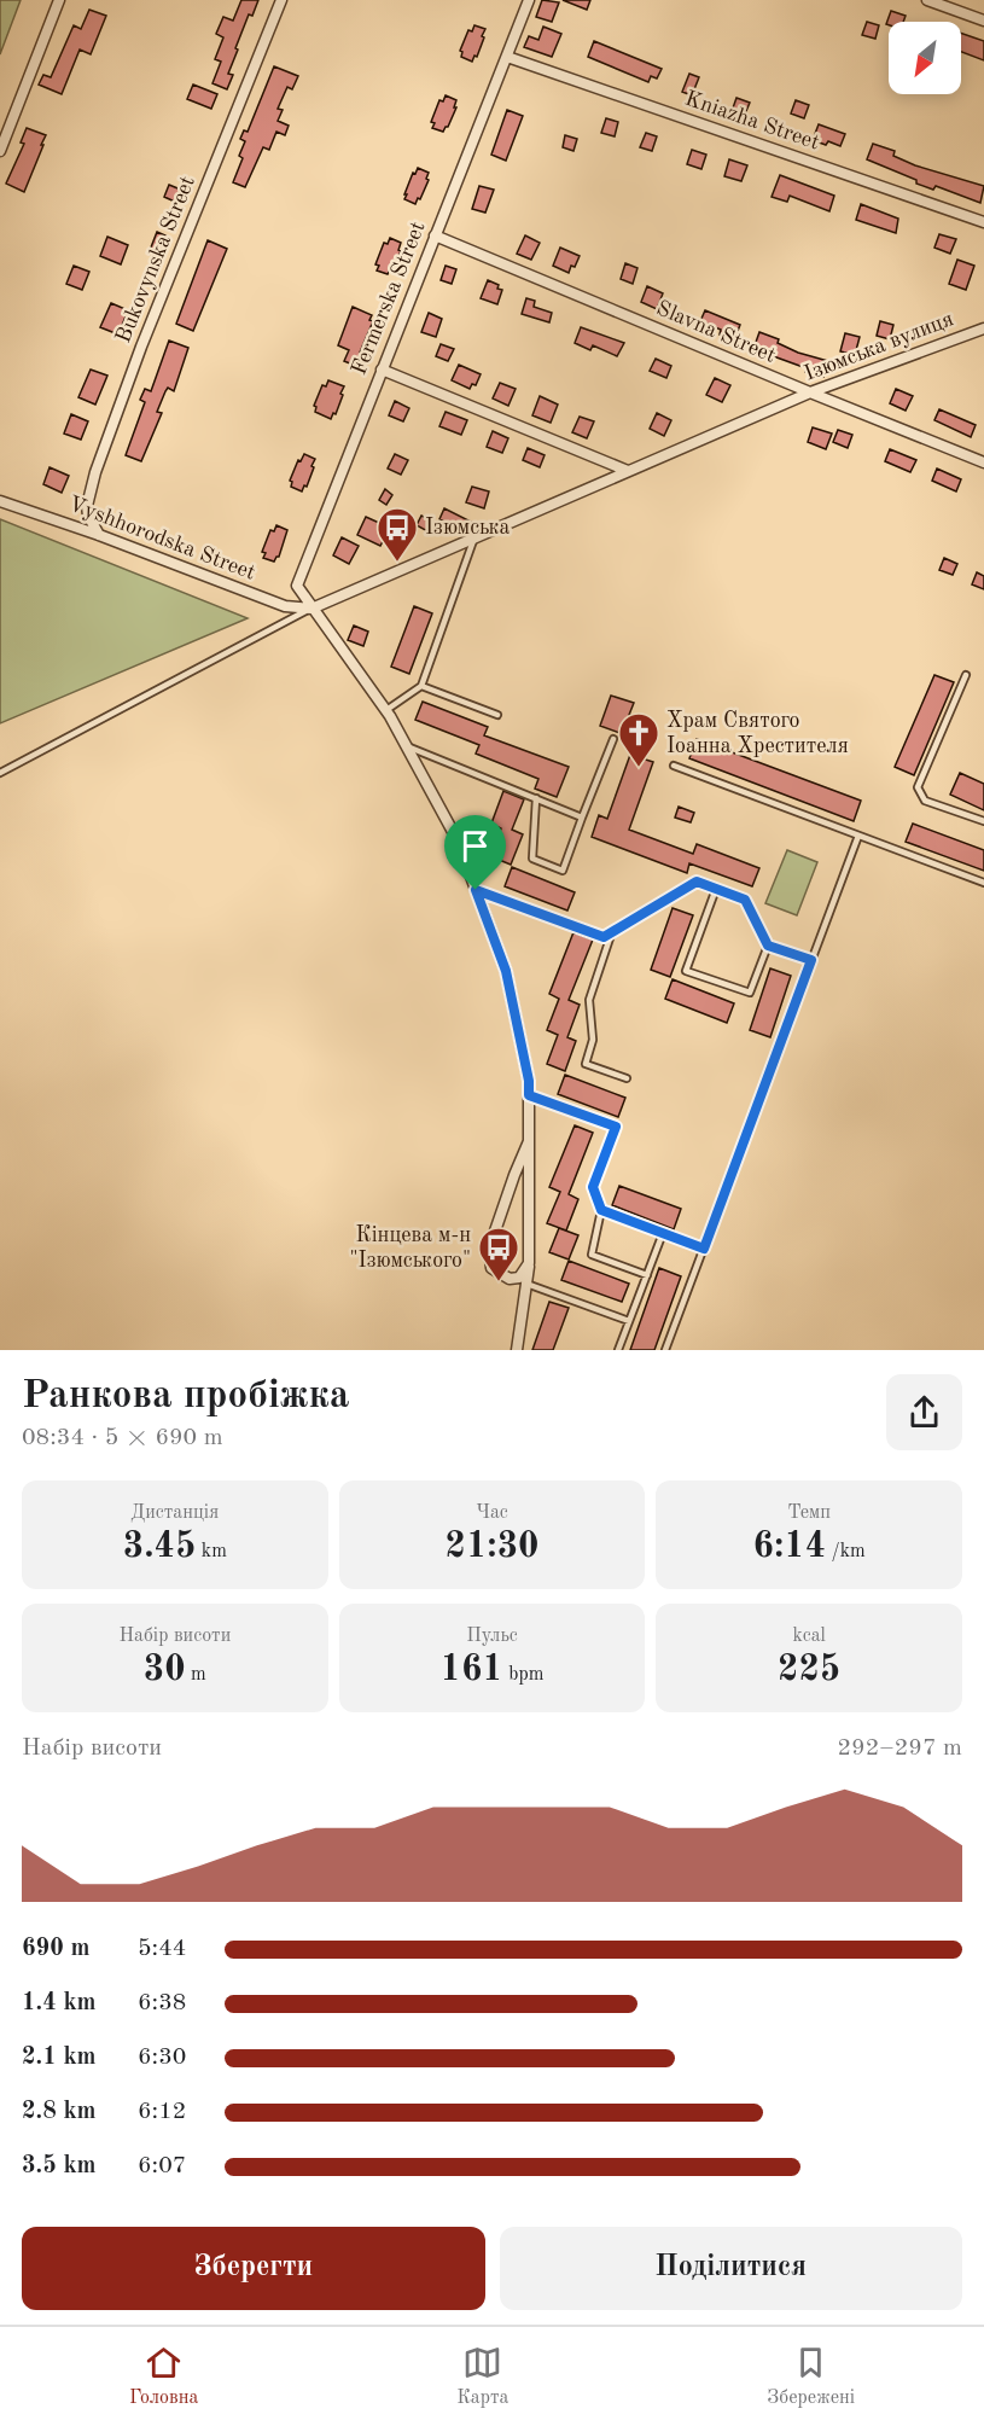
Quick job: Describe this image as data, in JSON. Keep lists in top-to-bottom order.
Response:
{
  "streets": {
    "street": [
      "Kniazha Street",
      "Bukovynska Street",
      "Fermerska Street",
      "Slavna Street",
      "Ізюмська вулиця",
      "Vyshhorodska Street"
    ]
  },
  "crossings": [
    ["Kniazha Street", "Fermerska Street"],
    ["Bukovynska Street", "Vyshhorodska Street"],
    ["Fermerska Street", "Slavna Street"],
    ["Fermerska Street", "Ізюмська вулиця"],
    ["Fermerska Street", "Vyshhorodska Street"],
    ["Slavna Street", "Ізюмська вулиця"],
    ["Ізюмська вулиця", "Vyshhorodska Street"]
  ],
  "places": {
    "bus stop": ["Ізюмська", "Кінцева м-н \"Ізюмського\""],
    "church": ["Храм Святого Іоанна Хрестителя"]
  },
  "north": "bottom left",
  "page": {
    "heading": ["Ранкова пробіжка", "08:34 · 5 × 690 m"],
    "stats": [
      ["Дистанція", "3.45 km"],
      ["Час", "21:30"],
      ["Темп", "6:14 /km"],
      ["Набір висоти", "30 m"],
      ["Пульс", "161 bpm"],
      ["kcal", "225"]
    ],
    "chart": ["Набір висоти", "292–297 m"],
    "list": [
      {
        "name": "690 m",
        "note": "5:44"
      },
      {
        "name": "1.4 km",
        "note": "6:38"
      },
      {
        "name": "2.1 km",
        "note": "6:30"
      },
      {
        "name": "2.8 km",
        "note": "6:12"
      },
      {
        "name": "3.5 km",
        "note": "6:07"
      }
    ],
    "buttons": ["Зберегти", "Поділитися"],
    "tabs": ["Головна", "Карта", "Збережені"]
  }
}
